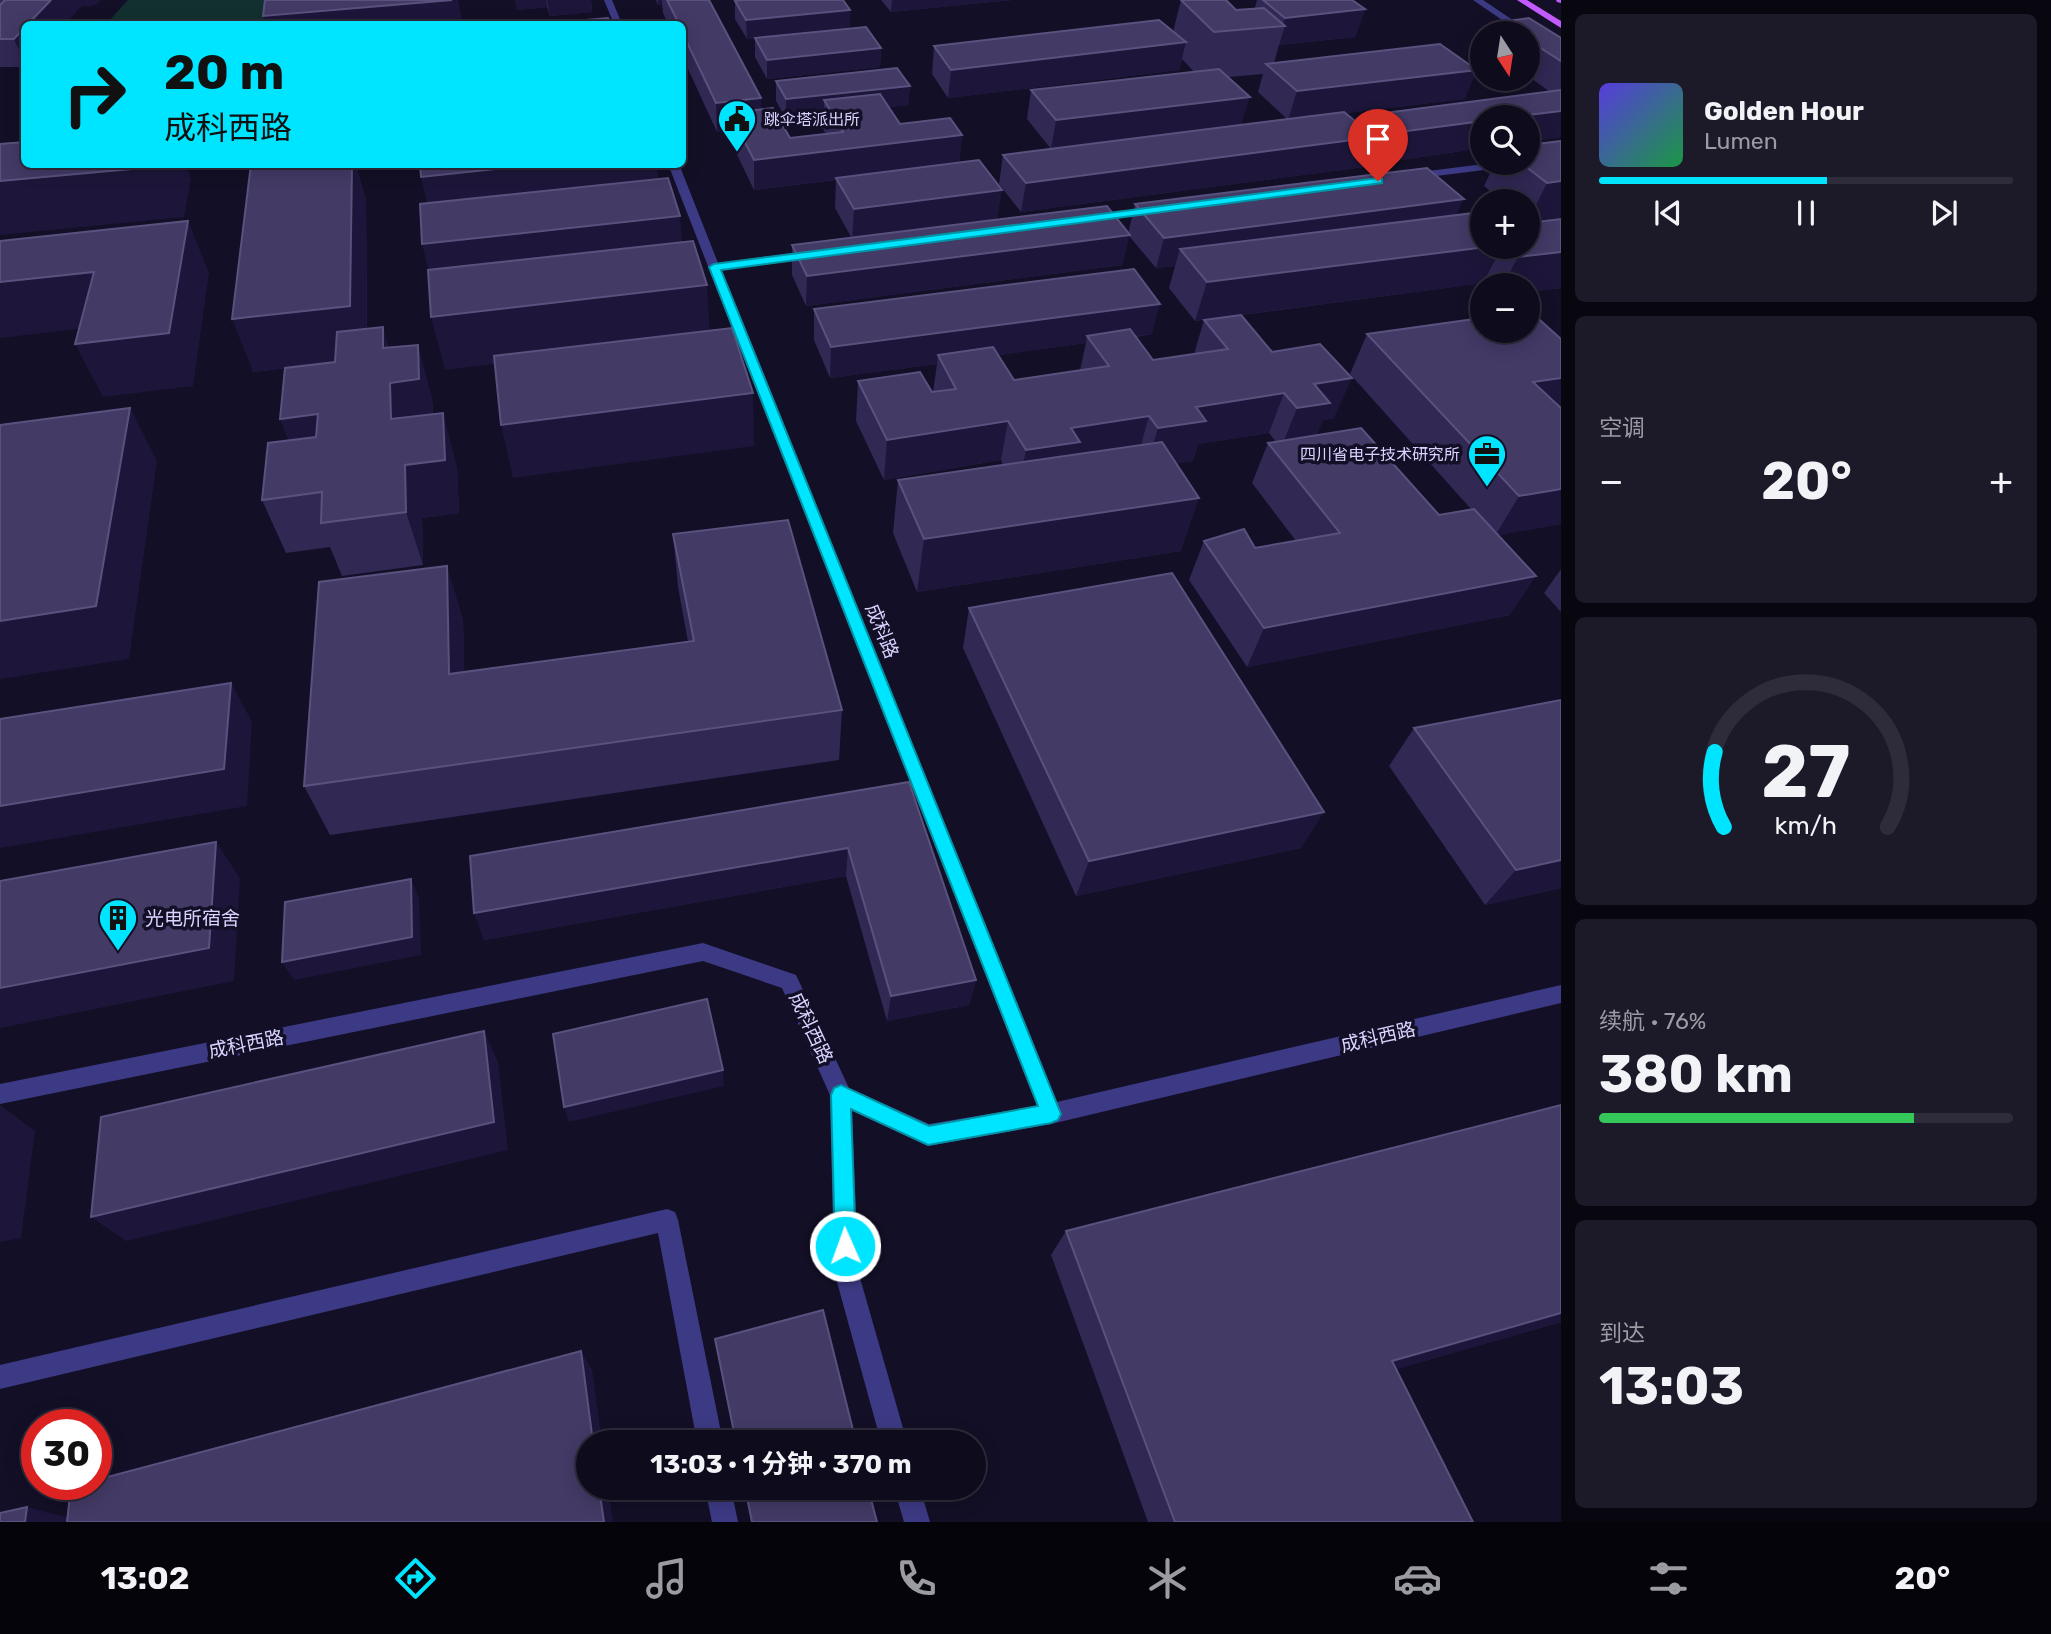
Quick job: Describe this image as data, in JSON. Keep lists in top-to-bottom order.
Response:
{
  "streets": {
    "street": ["成科路", "成科西路"]
  },
  "crossings": [
    ["成科路", "成科西路"]
  ],
  "places": {
    "public building": ["跳伞塔派出所"],
    "office": ["四川省电子技术研究所"],
    "building": ["光电所宿舍"]
  },
  "north": "bottom",
  "page": {
    "map_buttons": ["+", "−"],
    "turn": ["20 m", "成科西路"],
    "song": ["Golden Hour", "Lumen"],
    "tile": [
      "空调",
      ["续航 · 76%", "380 km"],
      ["到达", "13:03"]
    ],
    "heat": ["−", "20°", "+"],
    "limit": "30",
    "trip": "13:03 · 1 分钟 · 370 m",
    "tabs": ["13:02", "20°"],
    "gauge": ["27", "km/h"]
  }
}
